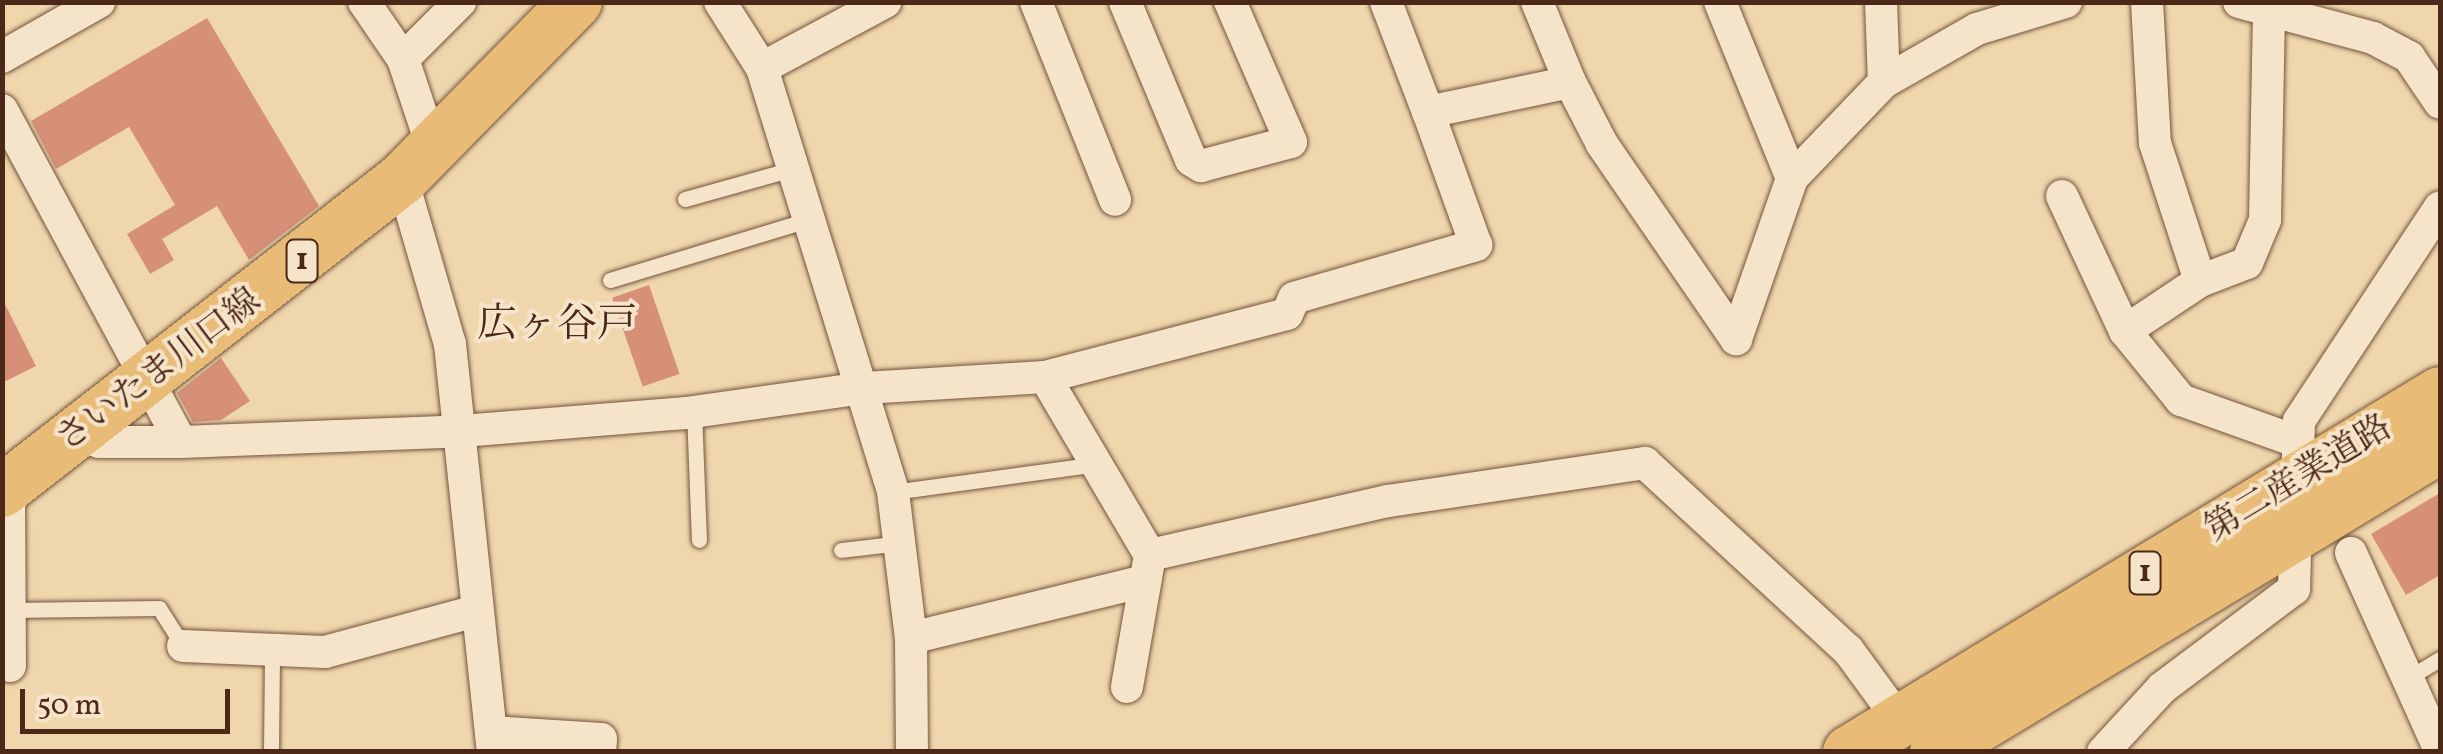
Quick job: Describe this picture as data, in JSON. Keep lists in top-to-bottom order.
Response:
{
  "streets": {
    "main road": ["1", "さいたま川口線", "第二産業道路"]
  },
  "districts": ["広ヶ谷戸"],
  "scale_bar": "50 m"
}
